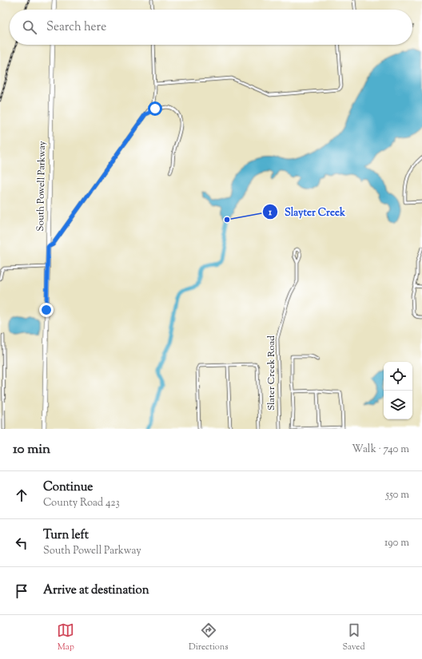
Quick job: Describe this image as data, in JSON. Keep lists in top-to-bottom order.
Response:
{
  "streets": {
    "main road": ["South Powell Parkway"],
    "street": ["Slater Creek Road"]
  },
  "places": ["Slayter Creek"],
  "page": {
    "search": "Search here",
    "heading": ["10 min", "Walk · 740 m"],
    "list": [
      ["Continue", "County Road 423", "550 m"],
      ["Turn left", "South Powell Parkway", "190 m"],
      "Arrive at destination"
    ],
    "nav": ["Map", "Directions", "Saved"]
  }
}
